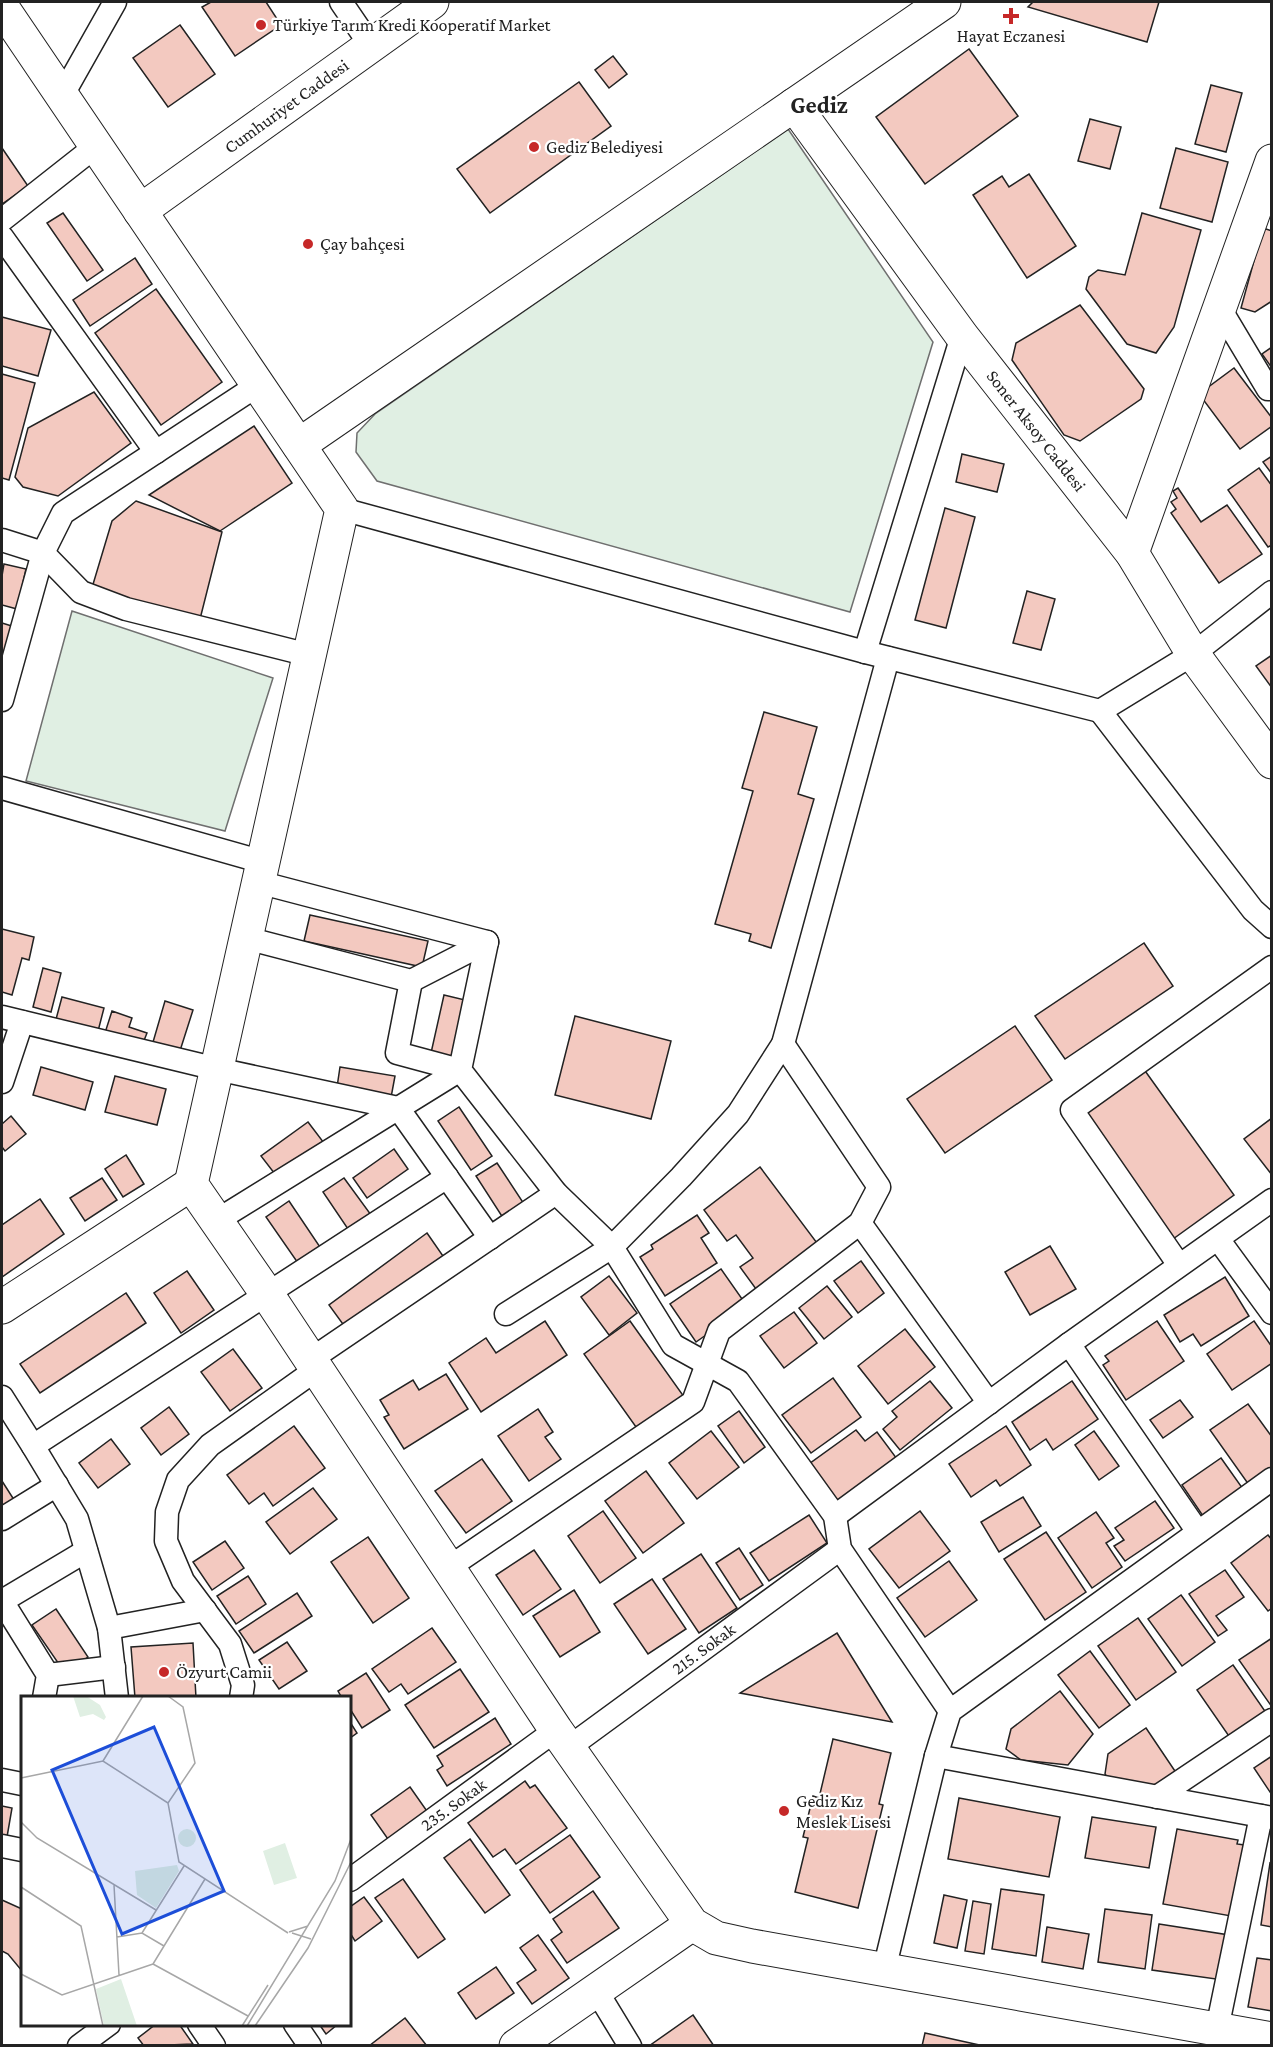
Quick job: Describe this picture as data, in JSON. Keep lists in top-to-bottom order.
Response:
{
  "streets": {
    "street": [
      "Cumhuriyet Caddesi",
      "Soner Aksoy Caddesi",
      "215. Sokak",
      "235. Sokak"
    ]
  },
  "crossings": [
    ["215. Sokak", "235. Sokak"]
  ],
  "districts": ["Gediz"],
  "places": {
    "health": ["Hayat Eczanesi"],
    "other": [
      "Türkiye Tarım Kredi Kooperatif Market",
      "Gediz Belediyesi",
      "Çay bahçesi",
      "Özyurt Camii",
      "Gediz Kız Meslek Lisesi"
    ]
  }
}
